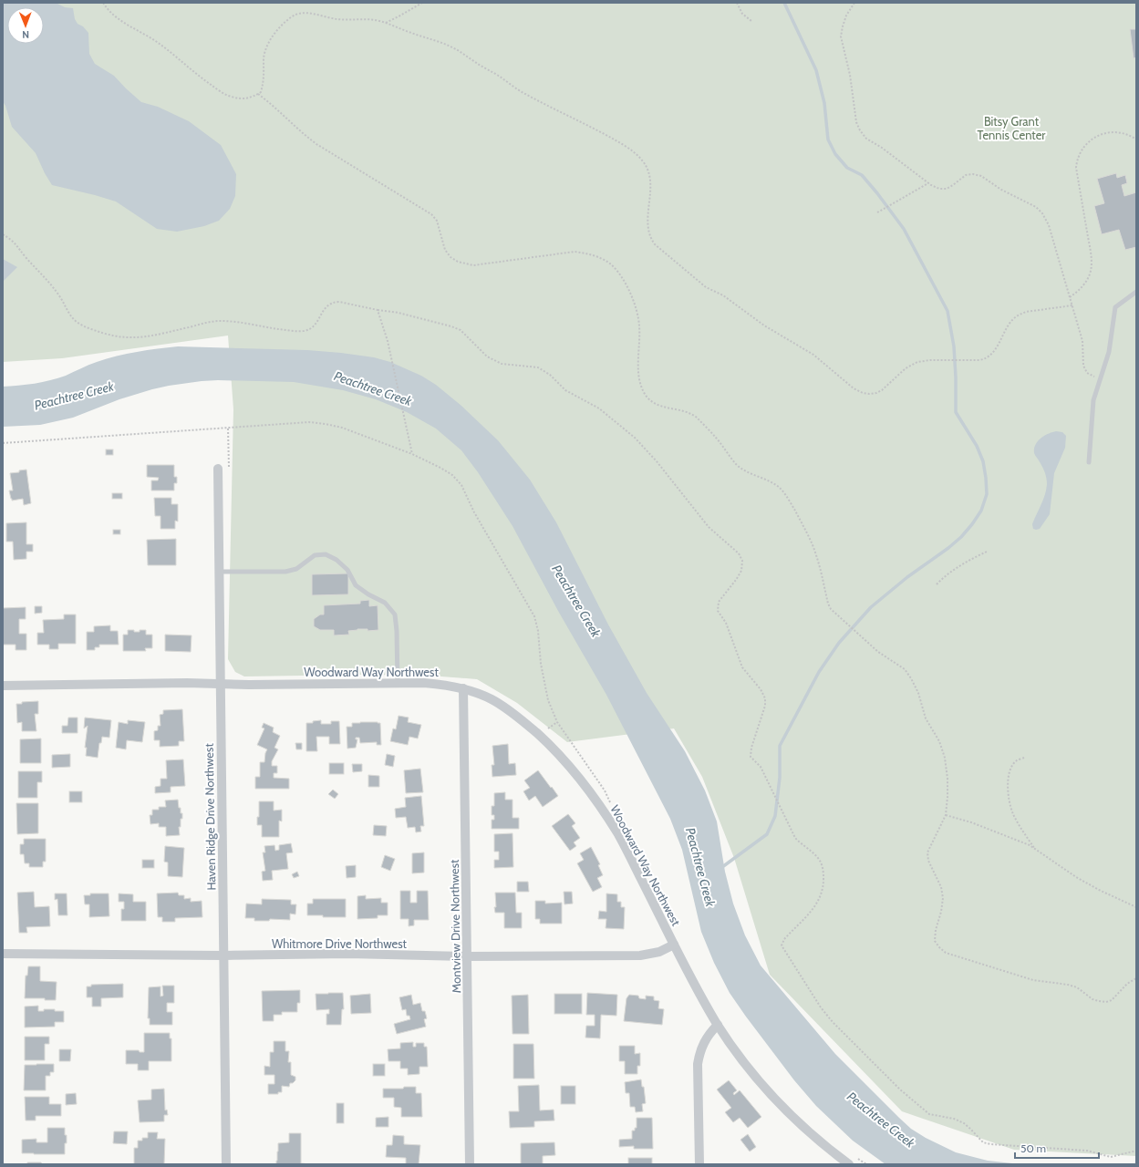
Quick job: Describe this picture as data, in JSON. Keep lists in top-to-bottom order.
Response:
{
  "streets": {
    "street": [
      "Woodward Way Northwest",
      "Haven Ridge Drive Northwest",
      "Montview Drive Northwest",
      "Whitmore Drive Northwest"
    ]
  },
  "crossings": [
    ["Woodward Way Northwest", "Haven Ridge Drive Northwest"],
    ["Woodward Way Northwest", "Montview Drive Northwest"],
    ["Woodward Way Northwest", "Whitmore Drive Northwest"],
    ["Haven Ridge Drive Northwest", "Whitmore Drive Northwest"],
    ["Montview Drive Northwest", "Whitmore Drive Northwest"]
  ],
  "water": ["Peachtree Creek"],
  "parks": ["Bitsy Grant Tennis Center"],
  "scale_bar": "50 m",
  "north": "bottom"
}
